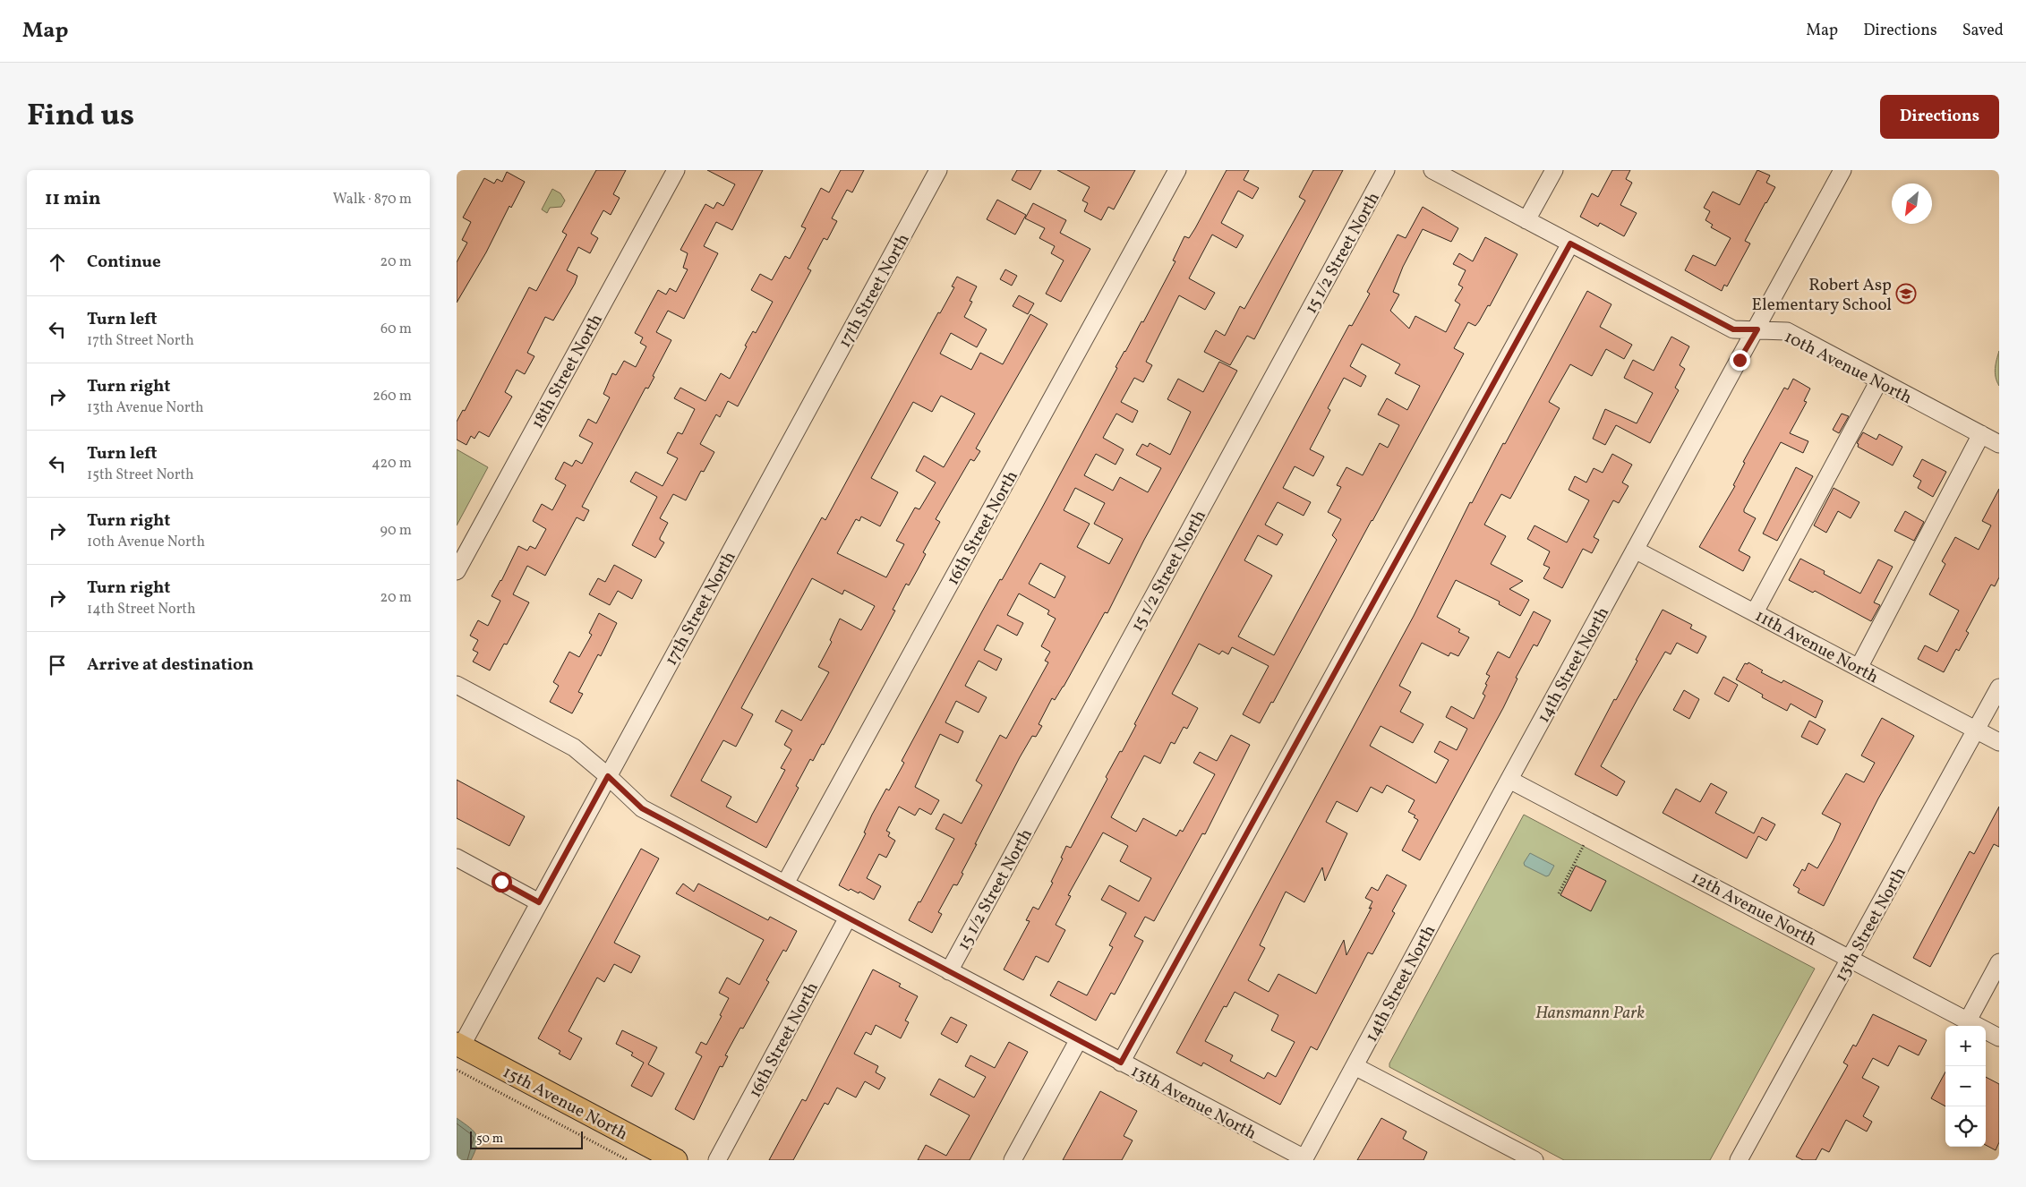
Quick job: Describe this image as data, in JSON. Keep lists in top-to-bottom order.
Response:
{
  "streets": {
    "main road": ["15th Avenue North"],
    "street": [
      "15 1/2 Street North",
      "17th Street North",
      "10th Avenue North",
      "18th Street North",
      "16th Street North",
      "11th Avenue North",
      "14th Street North",
      "12th Avenue North",
      "13th Street North",
      "13th Avenue North"
    ]
  },
  "crossings": [
    ["15 1/2 Street North", "13th Avenue North"],
    ["17th Street North", "13th Avenue North"],
    ["17th Street North", "15th Avenue North"],
    ["10th Avenue North", "14th Street North"],
    ["16th Street North", "13th Avenue North"],
    ["11th Avenue North", "14th Street North"],
    ["11th Avenue North", "13th Street North"],
    ["14th Street North", "12th Avenue North"],
    ["14th Street North", "13th Avenue North"],
    ["12th Avenue North", "13th Street North"]
  ],
  "parks": ["Hansmann Park"],
  "places": {
    "school or university": ["Robert Asp Elementary School"]
  },
  "scale_bar": "50 m",
  "north": "bottom left",
  "page": {
    "header": "Map",
    "nav": ["Map", "Directions", "Saved"],
    "title": "Find us",
    "buttons": "Directions",
    "heading": ["11 min", "Walk · 870 m"],
    "list": [
      ["Continue", "20 m"],
      ["Turn left", "17th Street North", "60 m"],
      ["Turn right", "13th Avenue North", "260 m"],
      ["Turn left", "15th Street North", "420 m"],
      ["Turn right", "10th Avenue North", "90 m"],
      ["Turn right", "14th Street North", "20 m"],
      "Arrive at destination"
    ],
    "map_buttons": ["+", "−"],
    "scale": "50 m"
  }
}
